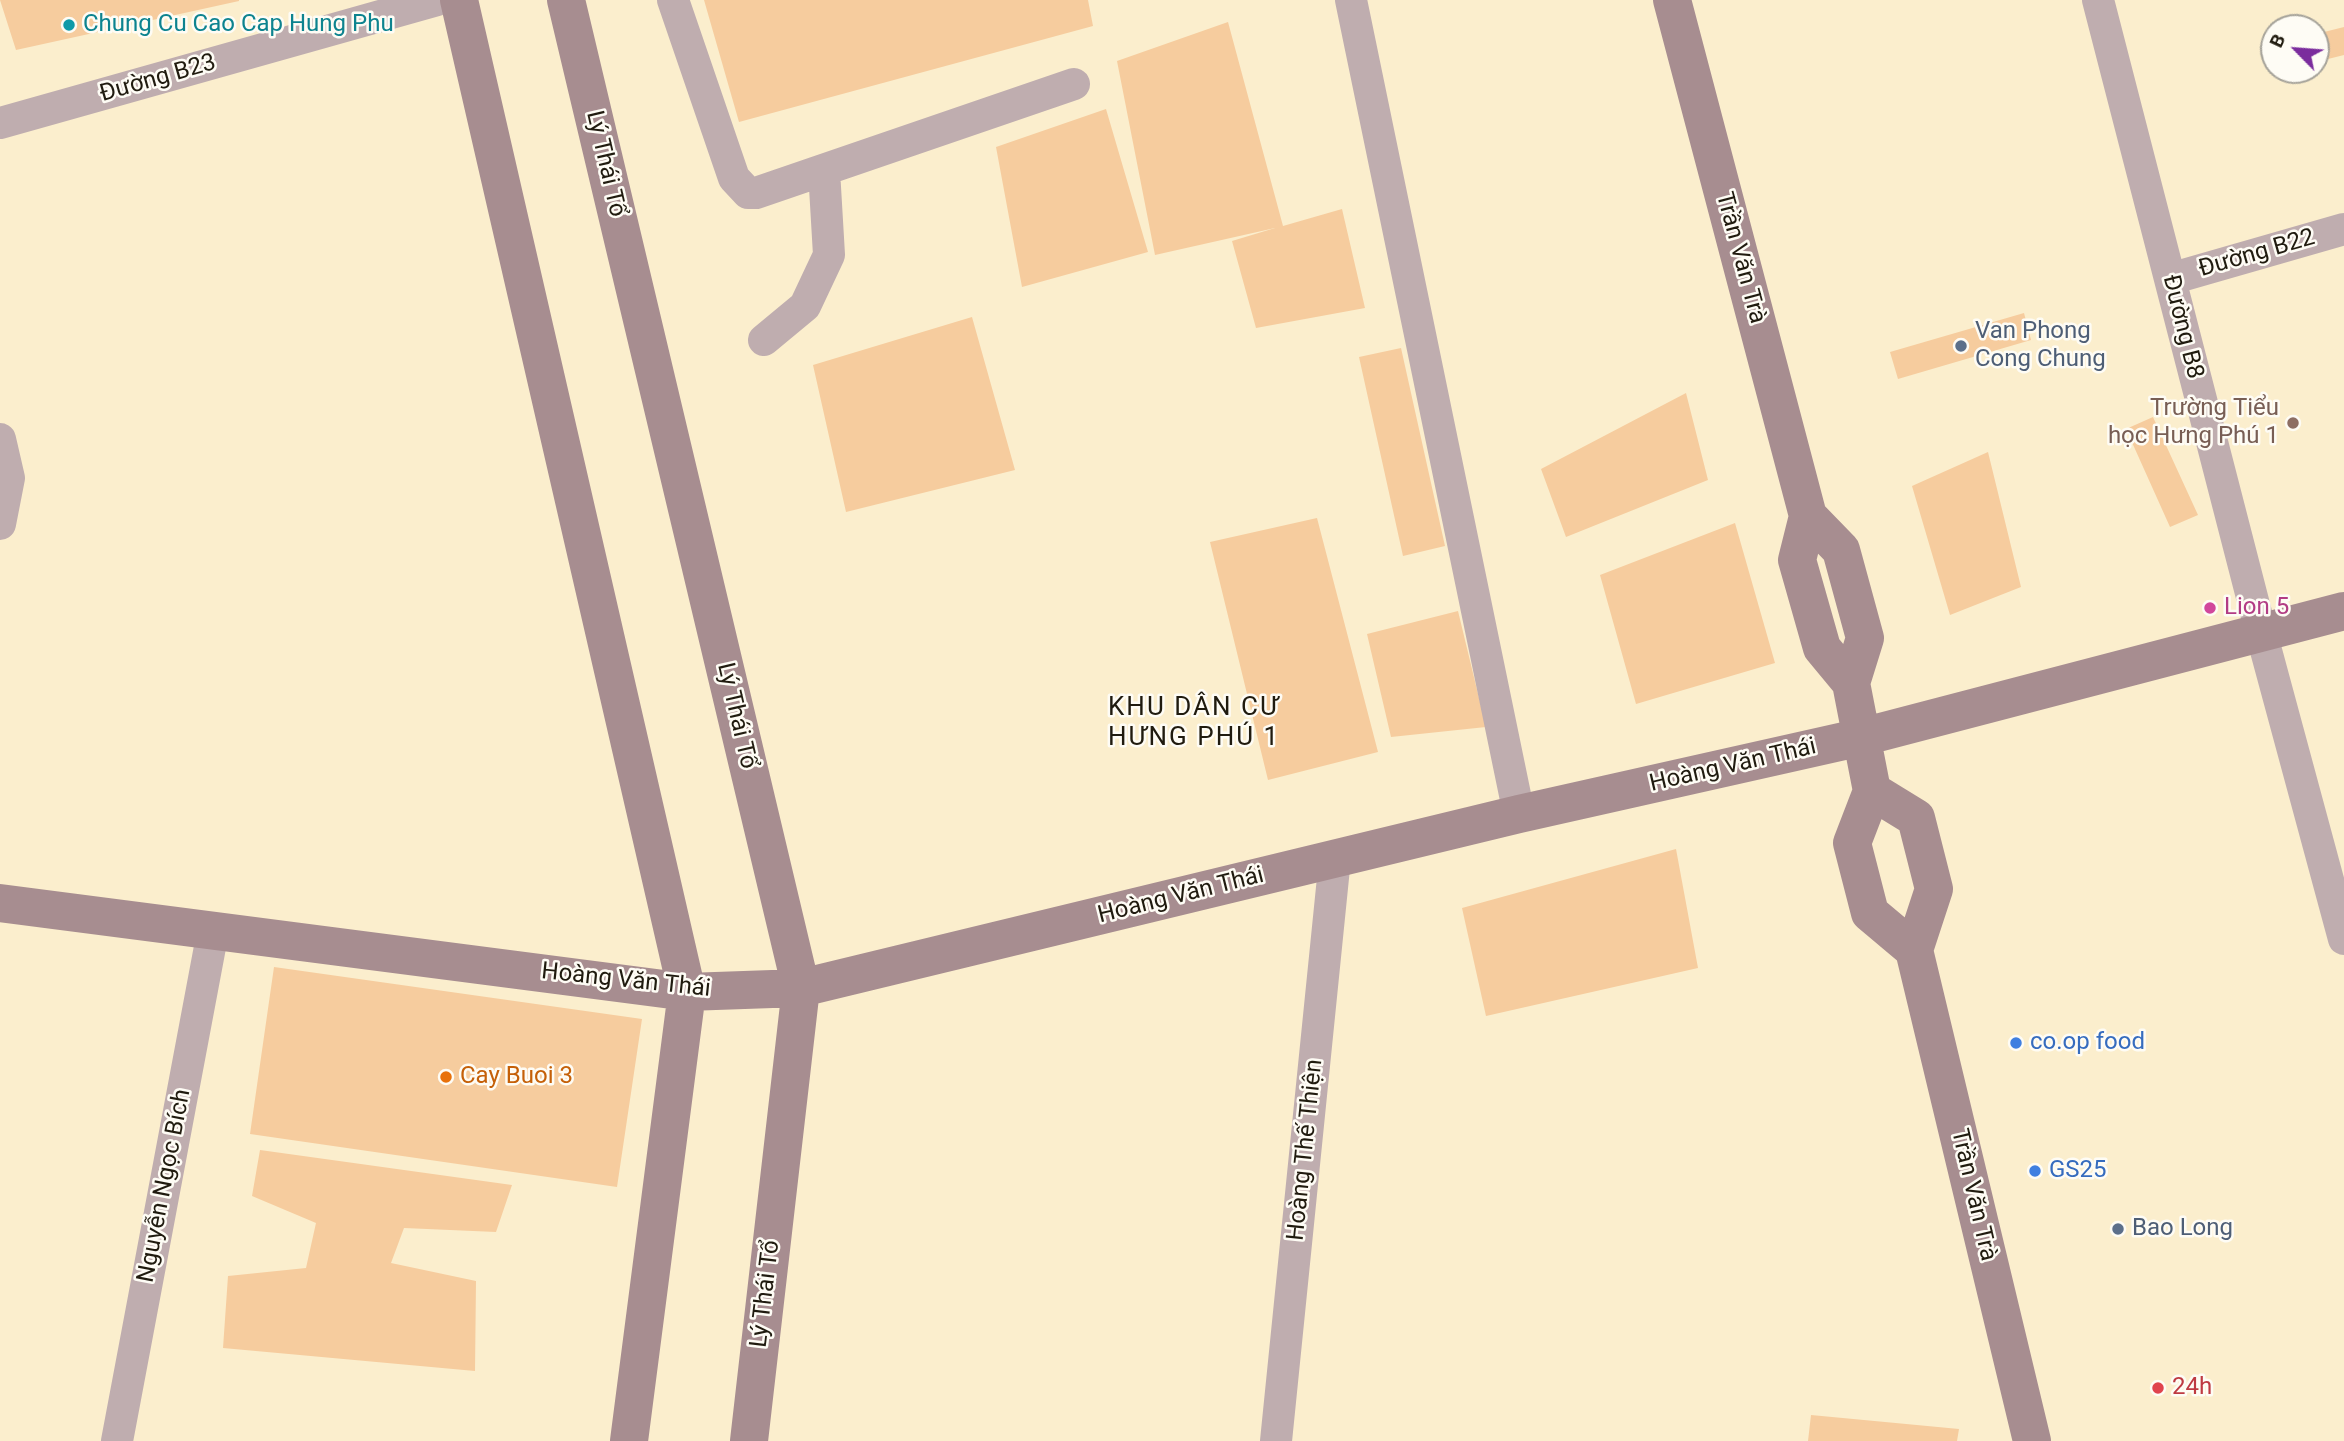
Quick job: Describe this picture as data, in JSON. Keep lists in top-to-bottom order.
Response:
{
  "streets": {
    "street": [
      "Đường B23",
      "Lý Thái Tổ",
      "Đường B22",
      "Trần Văn Trà",
      "Đường B8",
      "Hoàng Văn Thái",
      "Hoàng Thế Thiện",
      "Nguyễn Ngọc Bích"
    ]
  },
  "crossings": [
    ["Lý Thái Tổ", "Hoàng Văn Thái"],
    ["Đường B22", "Đường B8"],
    ["Trần Văn Trà", "Hoàng Văn Thái"],
    ["Đường B8", "Hoàng Văn Thái"],
    ["Hoàng Văn Thái", "Hoàng Thế Thiện"],
    ["Hoàng Văn Thái", "Nguyễn Ngọc Bích"]
  ],
  "districts": ["KHU DÂN CƯ HƯNG PHÚ 1"],
  "places": [
    "Chung Cu Cao Cap Hung Phu",
    "Van Phong Cong Chung",
    "Trường Tiểu học Hưng Phú 1",
    "Lion 5",
    "co.op food",
    "Cay Buoi 3",
    "GS25",
    "Bao Long",
    "24h"
  ],
  "north": "top left"
}
